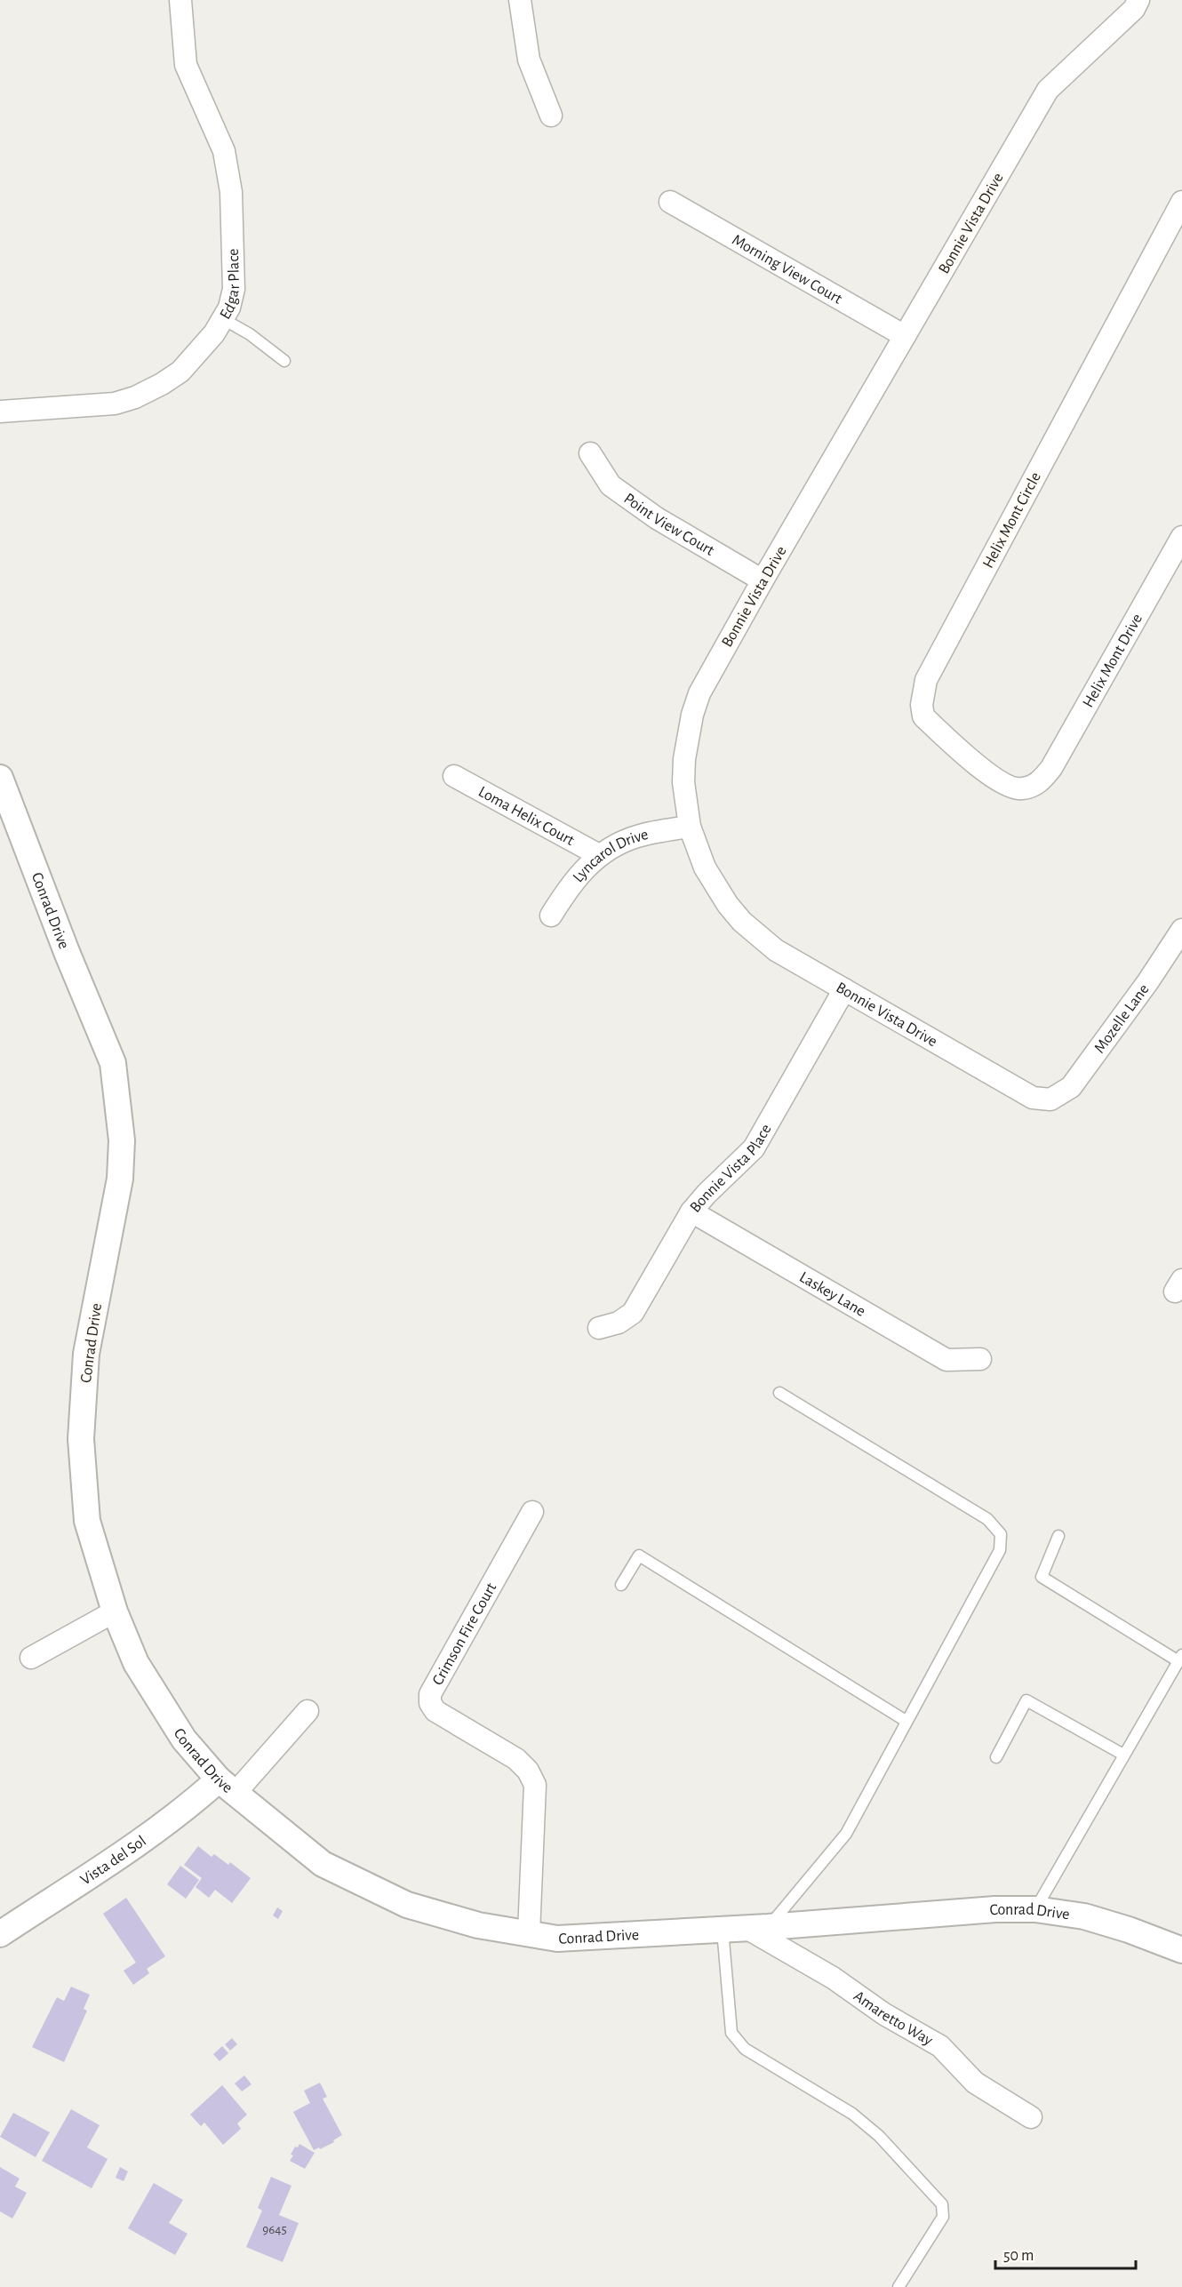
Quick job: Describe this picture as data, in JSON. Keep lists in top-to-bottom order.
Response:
{
  "streets": {
    "street": [
      "Bonnie Vista Drive",
      "Morning View Court",
      "Edgar Place",
      "Helix Mont Circle",
      "Point View Court",
      "Helix Mont Drive",
      "Loma Helix Court",
      "Lyncarol Drive",
      "Conrad Drive",
      "Mozelle Lane",
      "Bonnie Vista Place",
      "Laskey Lane",
      "Crimson Fire Court",
      "Vista del Sol",
      "Amaretto Way"
    ]
  },
  "crossings": [
    ["Bonnie Vista Drive", "Morning View Court"],
    ["Bonnie Vista Drive", "Point View Court"],
    ["Bonnie Vista Drive", "Lyncarol Drive"],
    ["Bonnie Vista Drive", "Mozelle Lane"],
    ["Bonnie Vista Drive", "Bonnie Vista Place"],
    ["Helix Mont Circle", "Helix Mont Drive"],
    ["Loma Helix Court", "Lyncarol Drive"],
    ["Conrad Drive", "Crimson Fire Court"],
    ["Conrad Drive", "Vista del Sol"],
    ["Conrad Drive", "Amaretto Way"],
    ["Bonnie Vista Place", "Laskey Lane"]
  ],
  "house_numbers": ["9645"],
  "scale_bar": "50 m"
}
